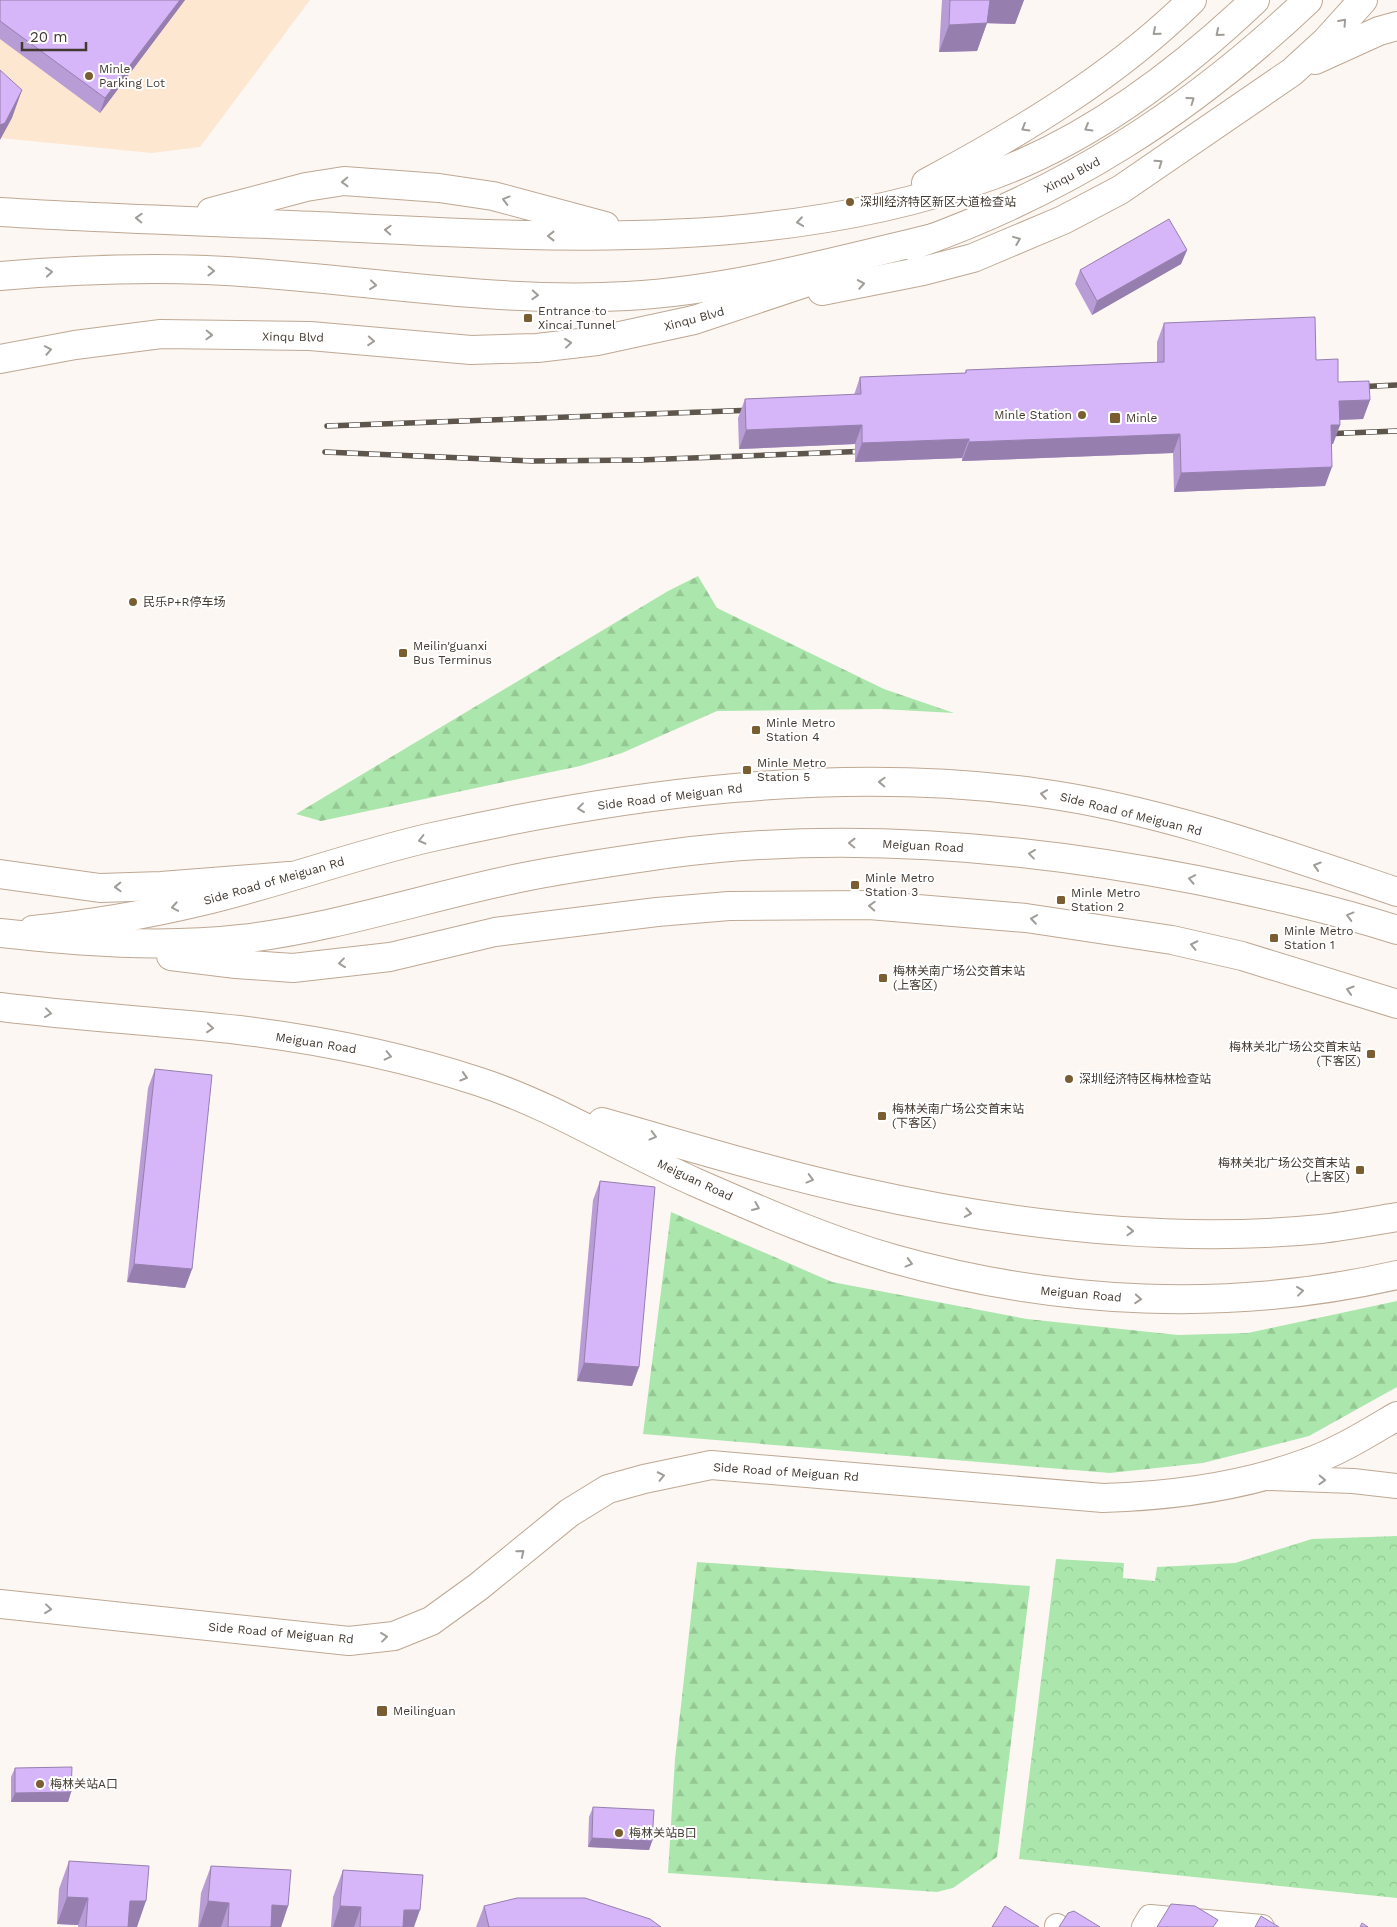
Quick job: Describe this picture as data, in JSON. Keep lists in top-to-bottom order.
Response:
{
  "streets": {
    "main road": ["Xinqu Blvd", "Side Road of Meiguan Rd", "Meiguan Road"]
  },
  "crossings": [
    ["Side Road of Meiguan Rd", "Meiguan Road"]
  ],
  "places": {
    "other": [
      "Minle Parking Lot",
      "深圳经济特区新区大道检查站",
      "Minle Station",
      "民乐P+R停车场",
      "深圳经济特区梅林检查站",
      "梅林关站A口",
      "梅林关站B口"
    ],
    "transit": [
      "Entrance to Xincai Tunnel",
      "Minle",
      "Meilin'guanxi Bus Terminus",
      "Minle Metro Station 4",
      "Minle Metro Station 5",
      "Minle Metro Station 3",
      "Minle Metro Station 2",
      "Minle Metro Station 1",
      "梅林关南广场公交首末站 (上客区)",
      "梅林关北广场公交首末站 (下客区)",
      "梅林关南广场公交首末站 (下客区)",
      "梅林关北广场公交首末站 (上客区)",
      "Meilinguan"
    ]
  },
  "scale_bar": "20 m"
}
